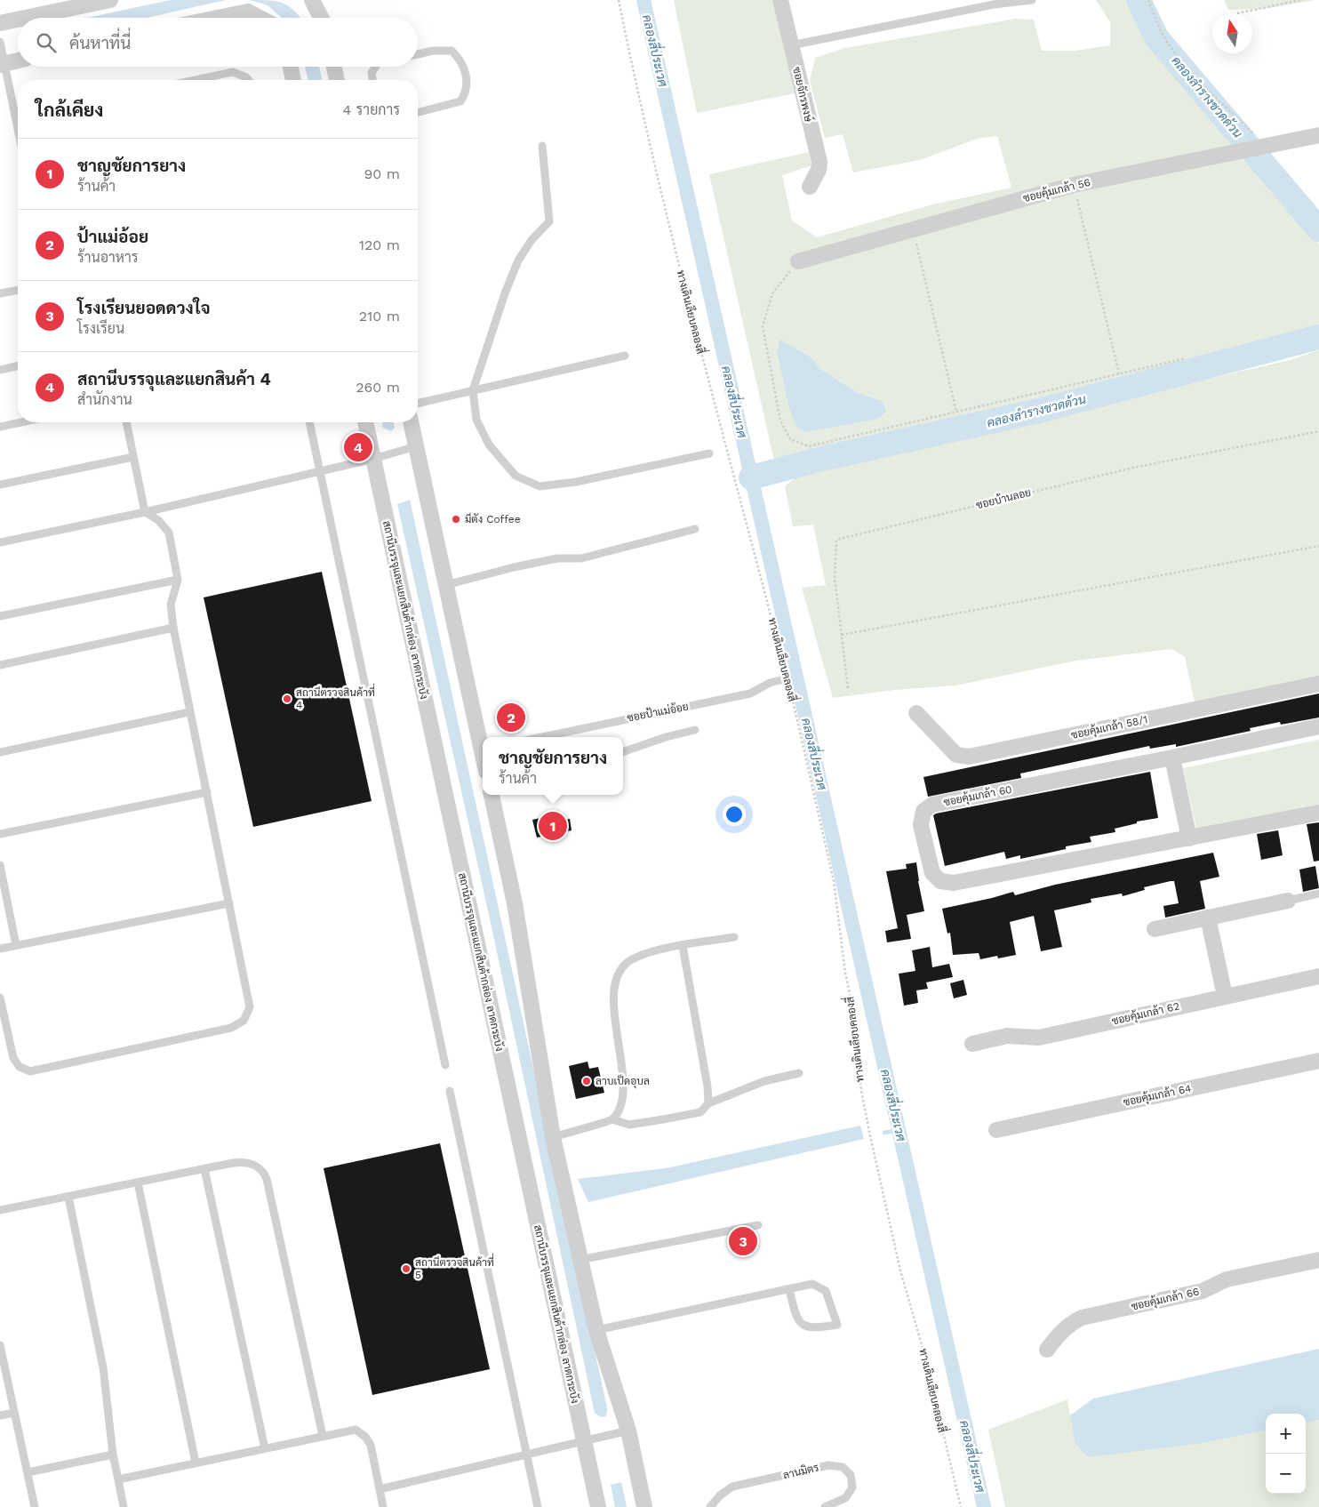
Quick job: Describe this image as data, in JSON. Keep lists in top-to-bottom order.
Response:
{
  "streets": {
    "street": [
      "ซอยจักรพงษ์",
      "ซอยคุ้มเกล้า 56",
      "สถานีบรรจุและแยกสินค้ากล่อง ลาดกระบัง",
      "ซอยคุ้มเกล้า 58/1",
      "ซอยคุ้มเกล้า 60",
      "ซอยคุ้มเกล้า 62",
      "ซอยคุ้มเกล้า 64",
      "ซอยคุ้มเกล้า 66"
    ],
    "lane": ["ซอยป้าแม่อ้อย", "ลานมิตร"],
    "path": ["ทางเดินเลียบคลองสี่", "ซอยบ้านลอย"]
  },
  "crossings": [
    ["ทางเดินเลียบคลองสี่", "ซอยป้าแม่อ้อย"]
  ],
  "water": ["คลองสี่ประเวศ", "คลองลำรางชวดด้วน"],
  "places": [
    "มีตัง Coffee",
    "สถานีตรวจสินค้าที่ 4",
    "ลาบเป็ดอุบล",
    "สถานีตรวจสินค้าที่ 5"
  ],
  "north": "top",
  "page": {
    "search": "ค้นหาที่นี่",
    "heading": ["ใกล้เคียง", "4 รายการ"],
    "list": [
      {
        "mark": "1",
        "name": "ชาญชัยการยาง",
        "note": "ร้านค้า",
        "value": "90 m"
      },
      {
        "mark": "2",
        "name": "ป้าแม่อ้อย",
        "note": "ร้านอาหาร",
        "value": "120 m"
      },
      {
        "mark": "3",
        "name": "โรงเรียนยอดดวงใจ",
        "note": "โรงเรียน",
        "value": "210 m"
      },
      {
        "mark": "4",
        "name": "สถานีบรรจุและแยกสินค้า 4",
        "note": "สำนักงาน",
        "value": "260 m"
      }
    ],
    "pins": [
      "4",
      "2",
      "1",
      "3"
    ],
    "popup": ["ชาญชัยการยาง", "ร้านค้า"],
    "map_buttons": ["+", "−"]
  }
}
